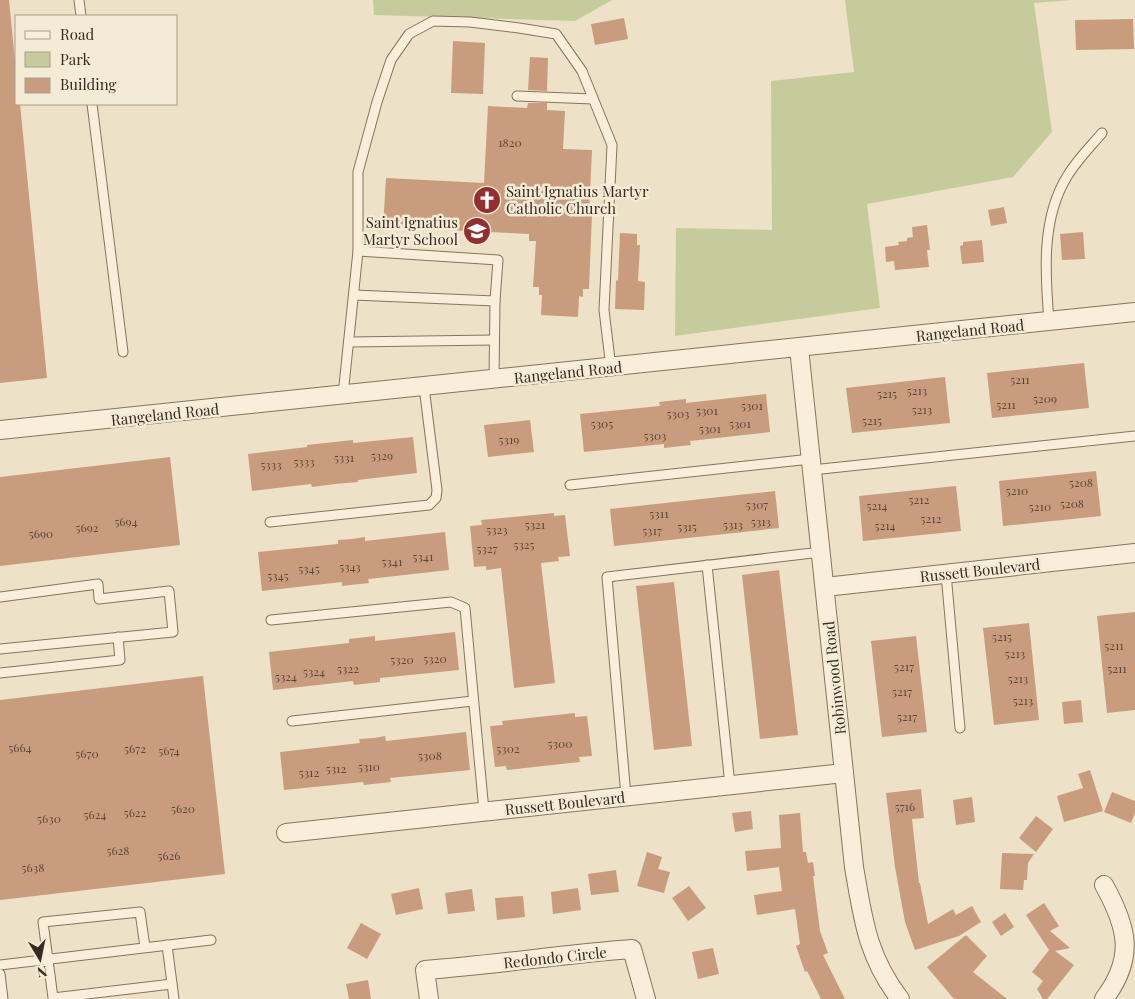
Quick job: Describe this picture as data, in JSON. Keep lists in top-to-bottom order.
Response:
{
  "streets": {
    "street": [
      "Rangeland Road",
      "Russett Boulevard",
      "Robinwood Road",
      "Redondo Circle"
    ]
  },
  "crossings": [
    ["Rangeland Road", "Robinwood Road"],
    ["Russett Boulevard", "Robinwood Road"]
  ],
  "places": {
    "church": ["Saint Ignatius Martyr Catholic Church"],
    "school or university": ["Saint Ignatius Martyr School"]
  },
  "house_numbers": [
    "1820",
    "5211",
    "5213",
    "5215",
    "5209",
    "5211",
    "5301",
    "5213",
    "5301",
    "5303",
    "5215",
    "5305",
    "5301",
    "5301",
    "5303",
    "5319",
    "5329",
    "5331",
    "5333",
    "5333",
    "5208",
    "5210",
    "5212",
    "5208",
    "5307",
    "5214",
    "5210",
    "5311",
    "5212",
    "5694",
    "5313",
    "5321",
    "5313",
    "5214",
    "5315",
    "5692",
    "5323",
    "5317",
    "5690",
    "5325",
    "5327",
    "5341",
    "5341",
    "5343",
    "5345",
    "5345",
    "5215",
    "5211",
    "5213",
    "5320",
    "5320",
    "5217",
    "5322",
    "5211",
    "5324",
    "5324",
    "5213",
    "5217",
    "5213",
    "5217",
    "5300",
    "5664",
    "5672",
    "5302",
    "5674",
    "5670",
    "5308",
    "5310",
    "5312",
    "5312",
    "5716",
    "5620",
    "5622",
    "5624",
    "5630",
    "5628",
    "5626",
    "5638"
  ],
  "legend": ["Road", "Park", "Building"],
  "north": "bottom"
}
